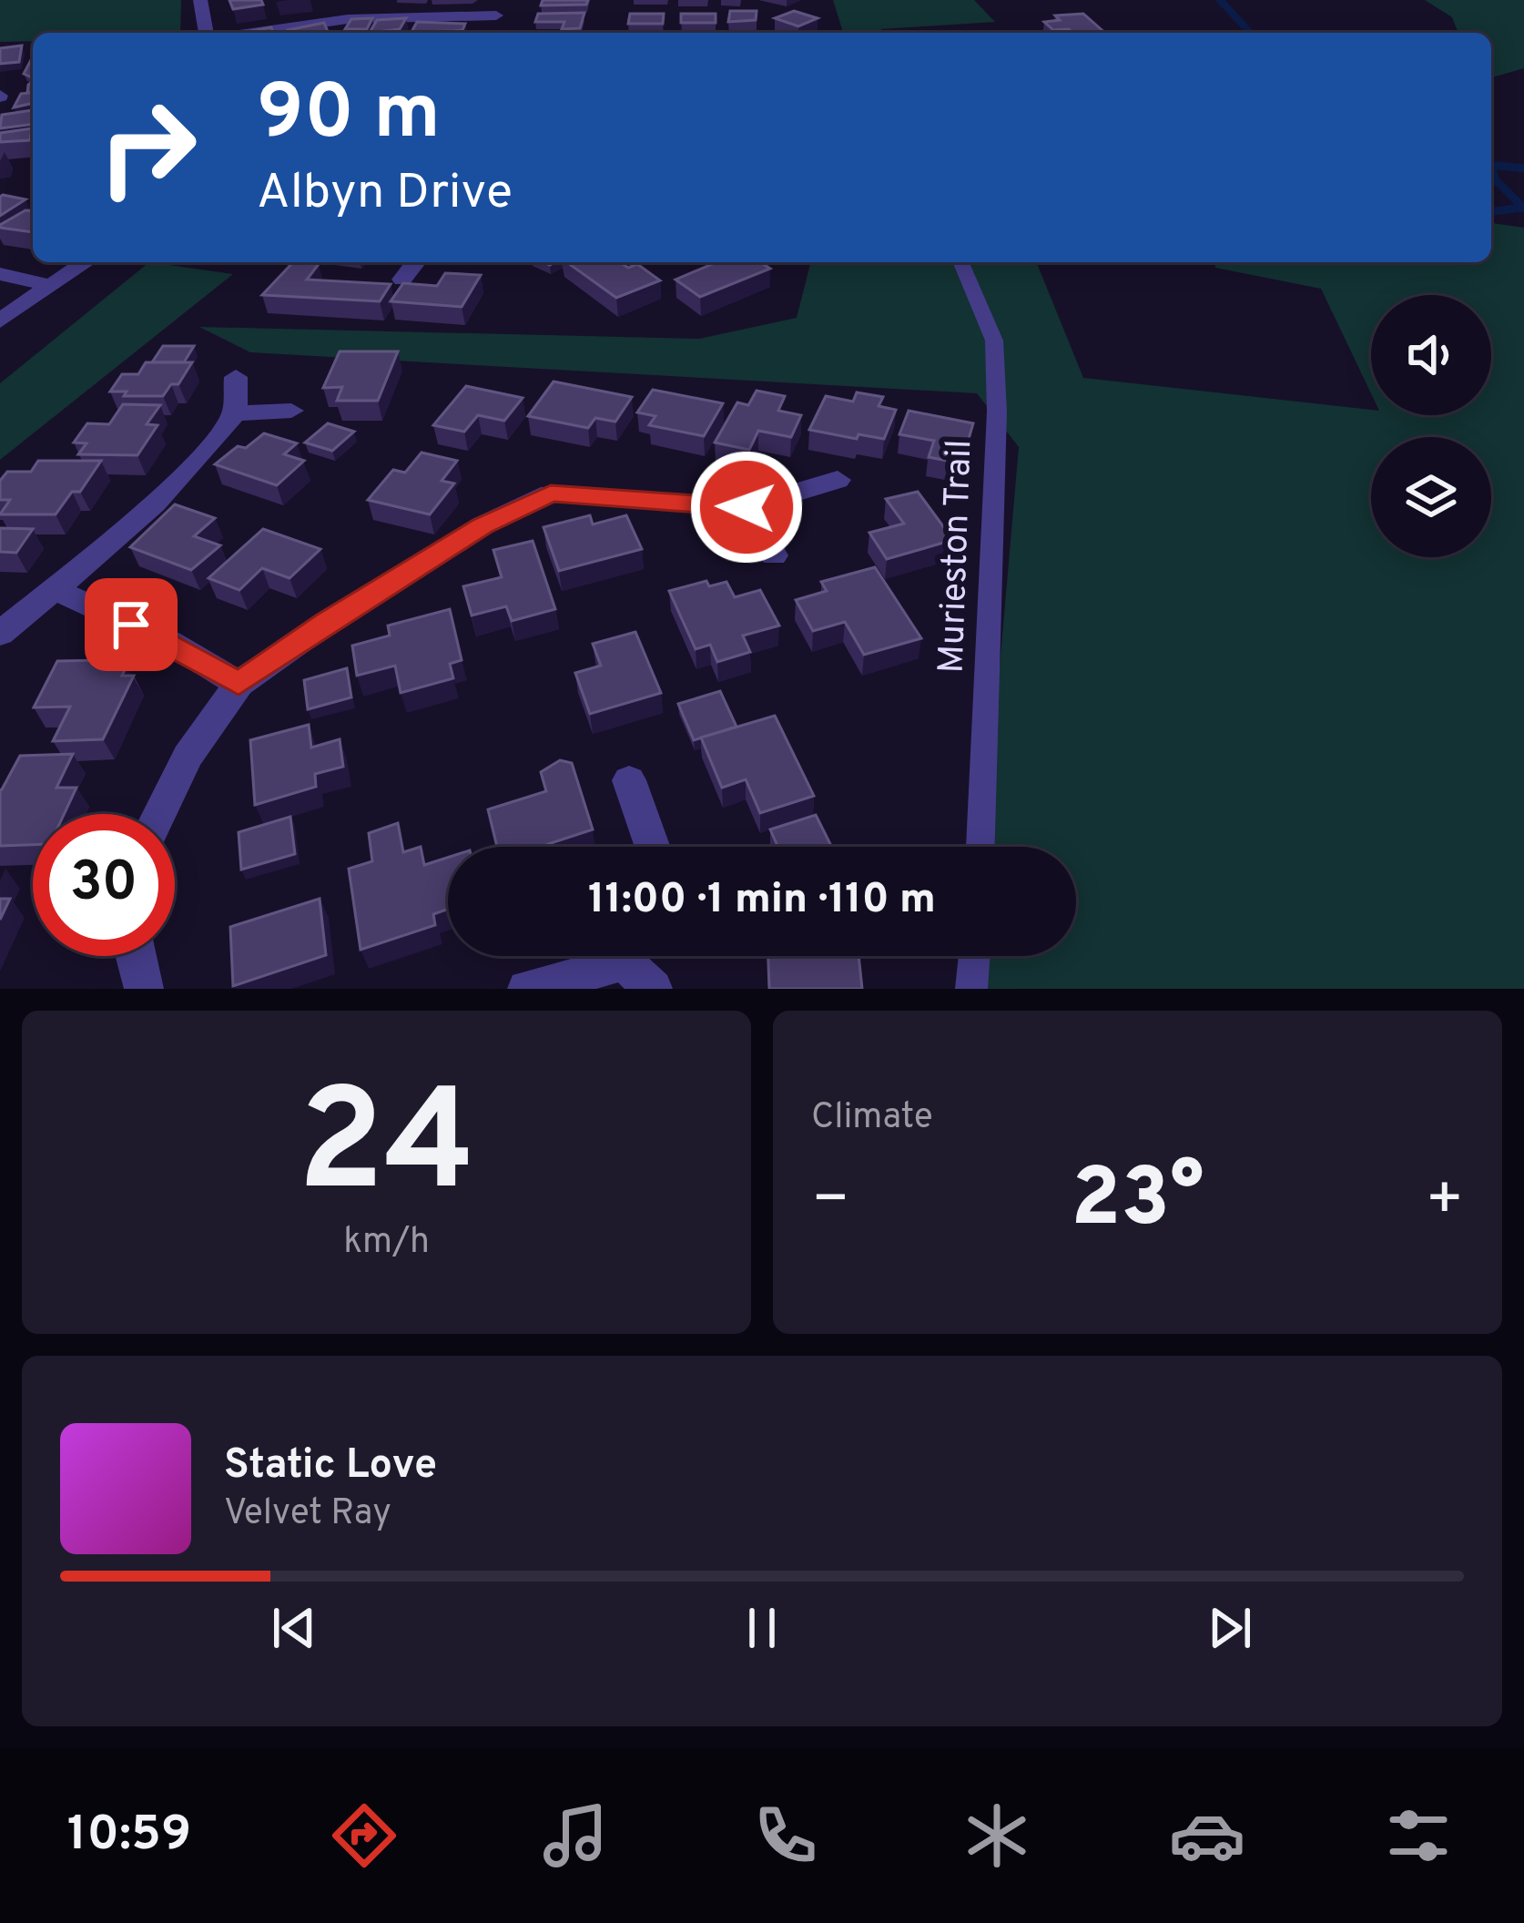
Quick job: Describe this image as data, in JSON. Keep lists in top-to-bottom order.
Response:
{
  "streets": {
    "lane": ["Murieston Trail"]
  },
  "page": {
    "turn": ["90 m", "Albyn Drive"],
    "limit": "30",
    "trip": "11:00 · 1 min · 110 m",
    "tile": [
      ["24", "km/h"],
      "Climate"
    ],
    "heat": ["−", "23°", "+"],
    "song": ["Static Love", "Velvet Ray"],
    "tabs": "10:59"
  }
}
